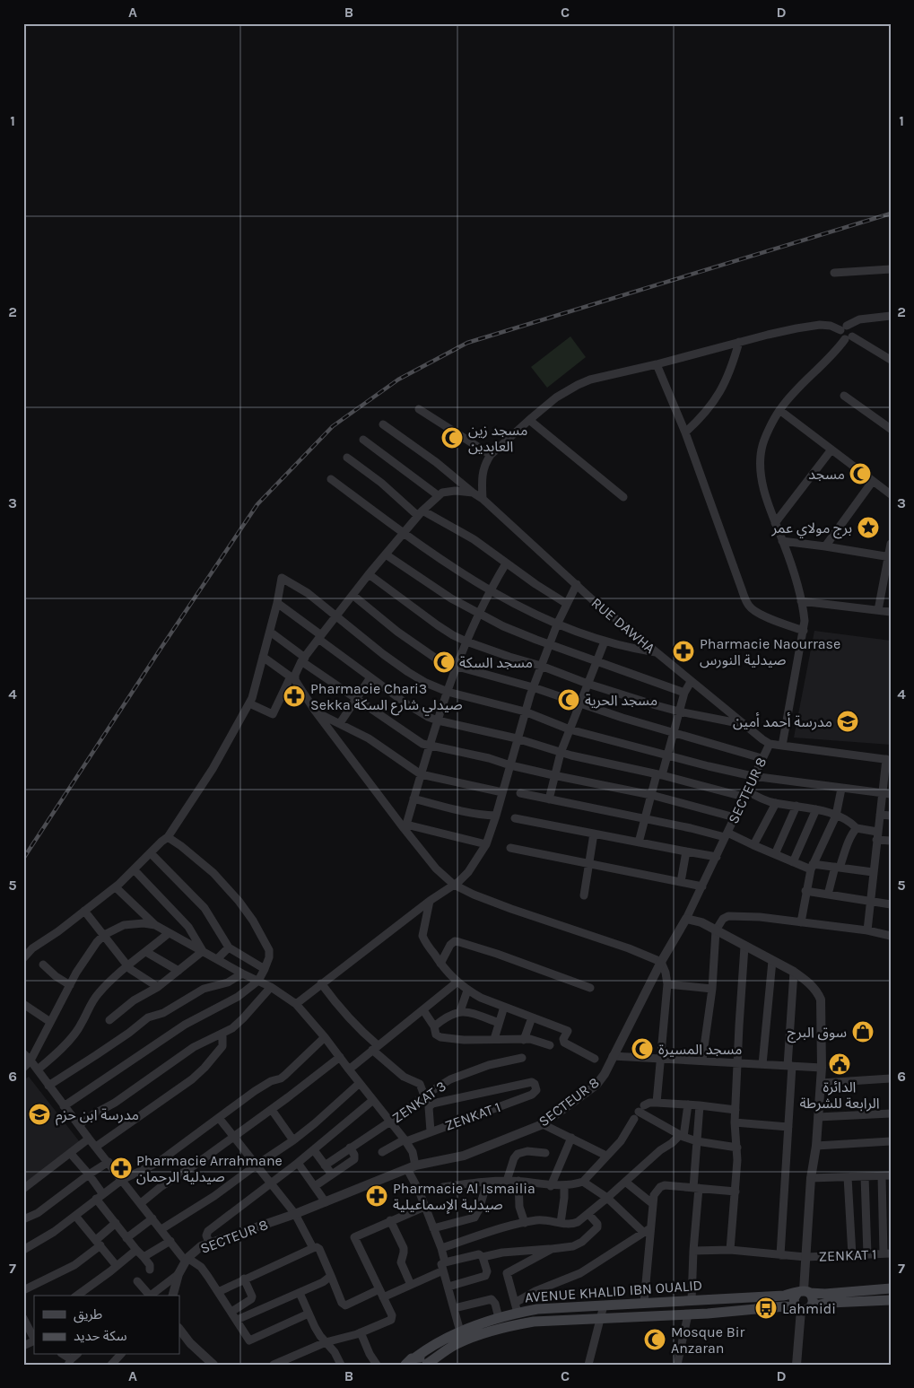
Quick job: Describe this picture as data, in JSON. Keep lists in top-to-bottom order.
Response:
{
  "streets": {
    "main road": ["AVENUE KHALID IBN OUALID"],
    "street": [
      "RUE DAWHA",
      "SECTEUR 8",
      "ZENKAT 3",
      "ZENKAT 1"
    ]
  },
  "crossings": [
    ["RUE DAWHA", "SECTEUR 8"]
  ],
  "places": {
    "mosque": [
      "مسجد زين العابدين",
      "مسجد",
      "مسجد السكة",
      "مسجد الحرية",
      "مسجد المسيرة",
      "Mosque Bir Anzaran"
    ],
    "place": ["برج مولاي عمر"],
    "pharmacy": [
      "Pharmacie Naourrase صيدلية النورس",
      "Pharmacie Chari3 Sekka صيدلي شارع السكة",
      "Pharmacie Arrahmane صيدلية الرحمان",
      "Pharmacie Al Ismailia صيدلية الإسماعيلية"
    ],
    "school or university": ["مدرسة أحمد أمين", "مدرسة ابن حزم"],
    "shop": ["سوق البرج"],
    "public building": ["الدائرة الرابعة للشرطة"],
    "bus stop": ["Lahmidi"]
  },
  "legend": ["طريق", "سكة حديد"],
  "grid": {
    "columns": [
      "A",
      "B",
      "C",
      "D"
    ],
    "rows": [
      "1",
      "2",
      "3",
      "4",
      "5",
      "6",
      "7"
    ]
  }
}
